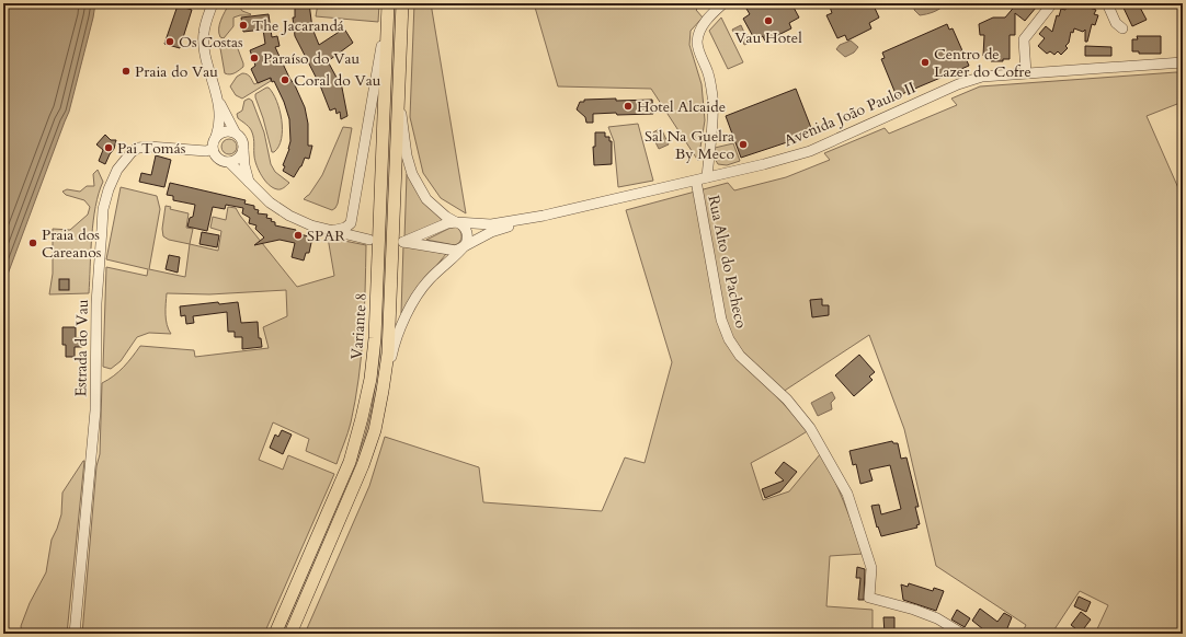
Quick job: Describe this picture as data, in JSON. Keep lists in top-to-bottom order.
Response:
{
  "streets": {
    "main road": ["Variante 8"],
    "street": ["Avenida João Paulo II", "Rua Alto do Pacheco", "Estrada do Vau"]
  },
  "crossings": [
    ["Avenida João Paulo II", "Rua Alto do Pacheco"]
  ],
  "places": [
    "Vau Hotel",
    "The Jacarandá",
    "Os Costas",
    "Paraíso do Vau",
    "Centro de Lazer do Cofre",
    "Praia do Vau",
    "Coral do Vau",
    "Hotel Alcaide",
    "Sal Na Guelra By Meco",
    "Pai Tomás",
    "SPAR",
    "Praia dos Careanos"
  ]
}
